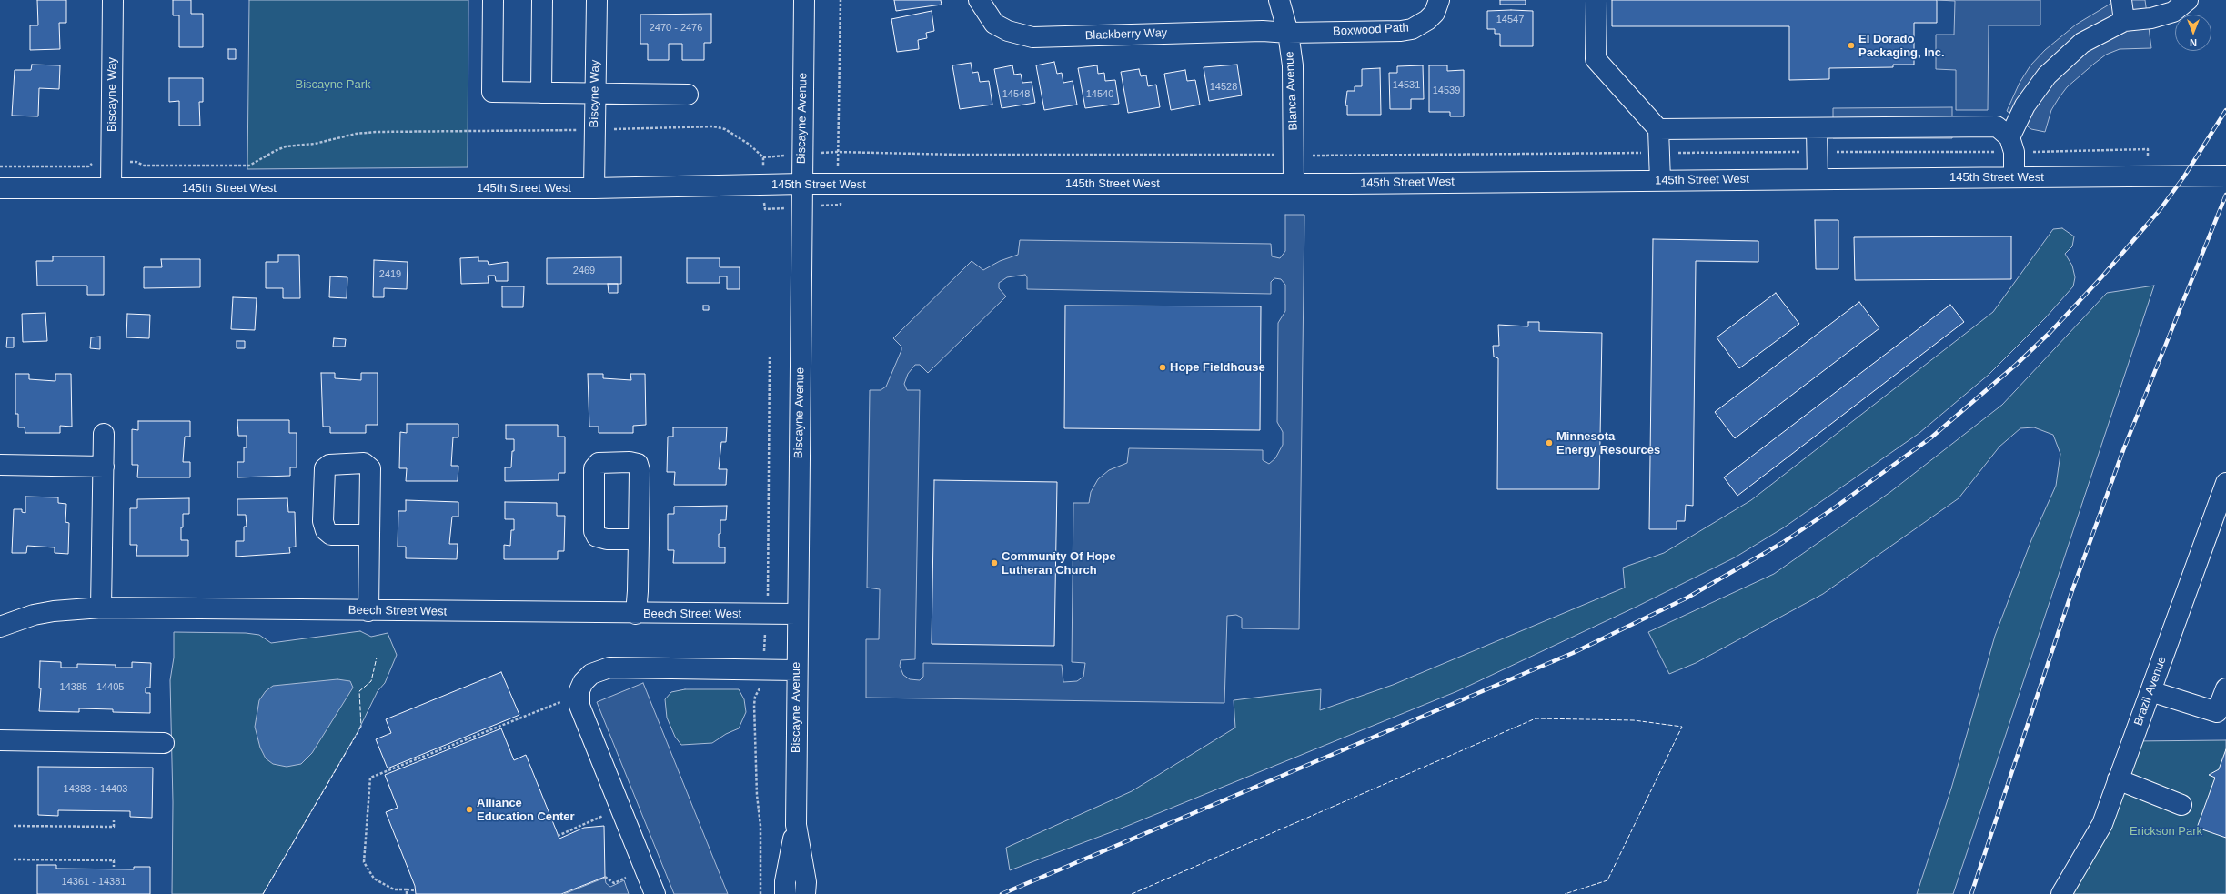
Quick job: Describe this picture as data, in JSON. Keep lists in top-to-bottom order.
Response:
{
  "streets": {
    "street": [
      "Boxwood Path",
      "Blackberry Way",
      "Blanca Avenue",
      "Biscyne Way",
      "Biscayne Way",
      "Biscayne Avenue",
      "145th Street West",
      "Beech Street West",
      "Brazil Avenue"
    ]
  },
  "crossings": [
    ["Boxwood Path", "Blackberry Way"],
    ["Boxwood Path", "Blanca Avenue"],
    ["Blackberry Way", "Blanca Avenue"],
    ["Blanca Avenue", "145th Street West"],
    ["Biscyne Way", "145th Street West"],
    ["Biscayne Way", "145th Street West"],
    ["Biscayne Avenue", "145th Street West"],
    ["Biscayne Avenue", "Beech Street West"]
  ],
  "parks": ["Biscayne Park", "Erickson Park"],
  "places": [
    "El Dorado Packaging, Inc.",
    "Hope Fieldhouse",
    "Minnesota Energy Resources",
    "Community Of Hope Lutheran Church",
    "Alliance Education Center"
  ],
  "house_numbers": [
    "14547",
    "2470 - 2476",
    "14531",
    "14528",
    "14539",
    "14548",
    "14540",
    "2469",
    "2419",
    "14385 - 14405",
    "14383 - 14403",
    "14361 - 14381"
  ],
  "north": "bottom"
}
